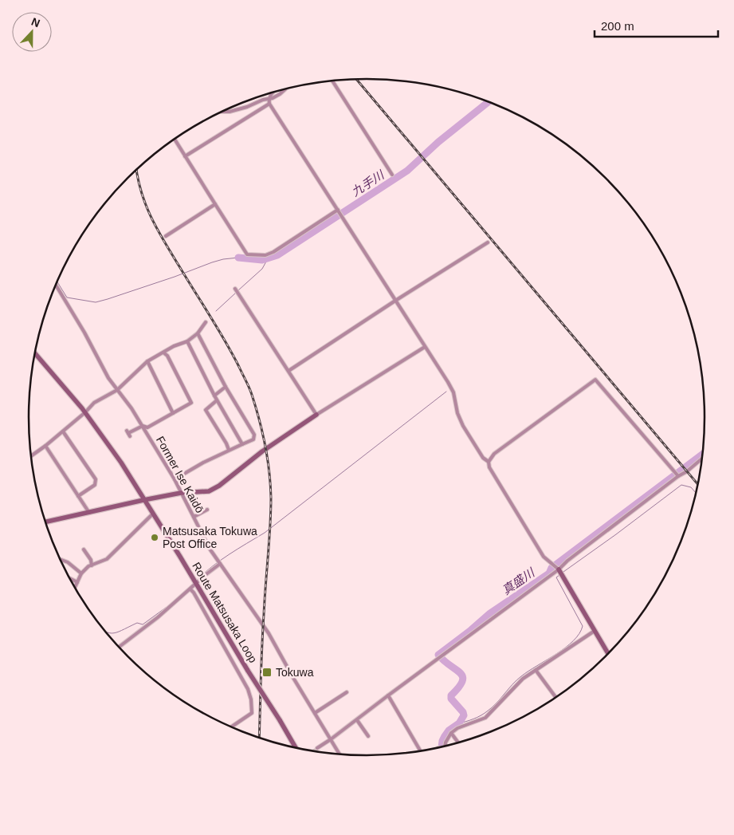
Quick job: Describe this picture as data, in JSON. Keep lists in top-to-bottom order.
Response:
{
  "streets": {
    "main road": ["Route Matsusaka Loop"],
    "street": ["Former Ise Kaidō"]
  },
  "water": ["九手川", "真盛川"],
  "places": {
    "other": ["Matsusaka Tokuwa Post Office"],
    "transit": ["Tokuwa"]
  },
  "scale_bar": "200 m",
  "north": "top"
}
